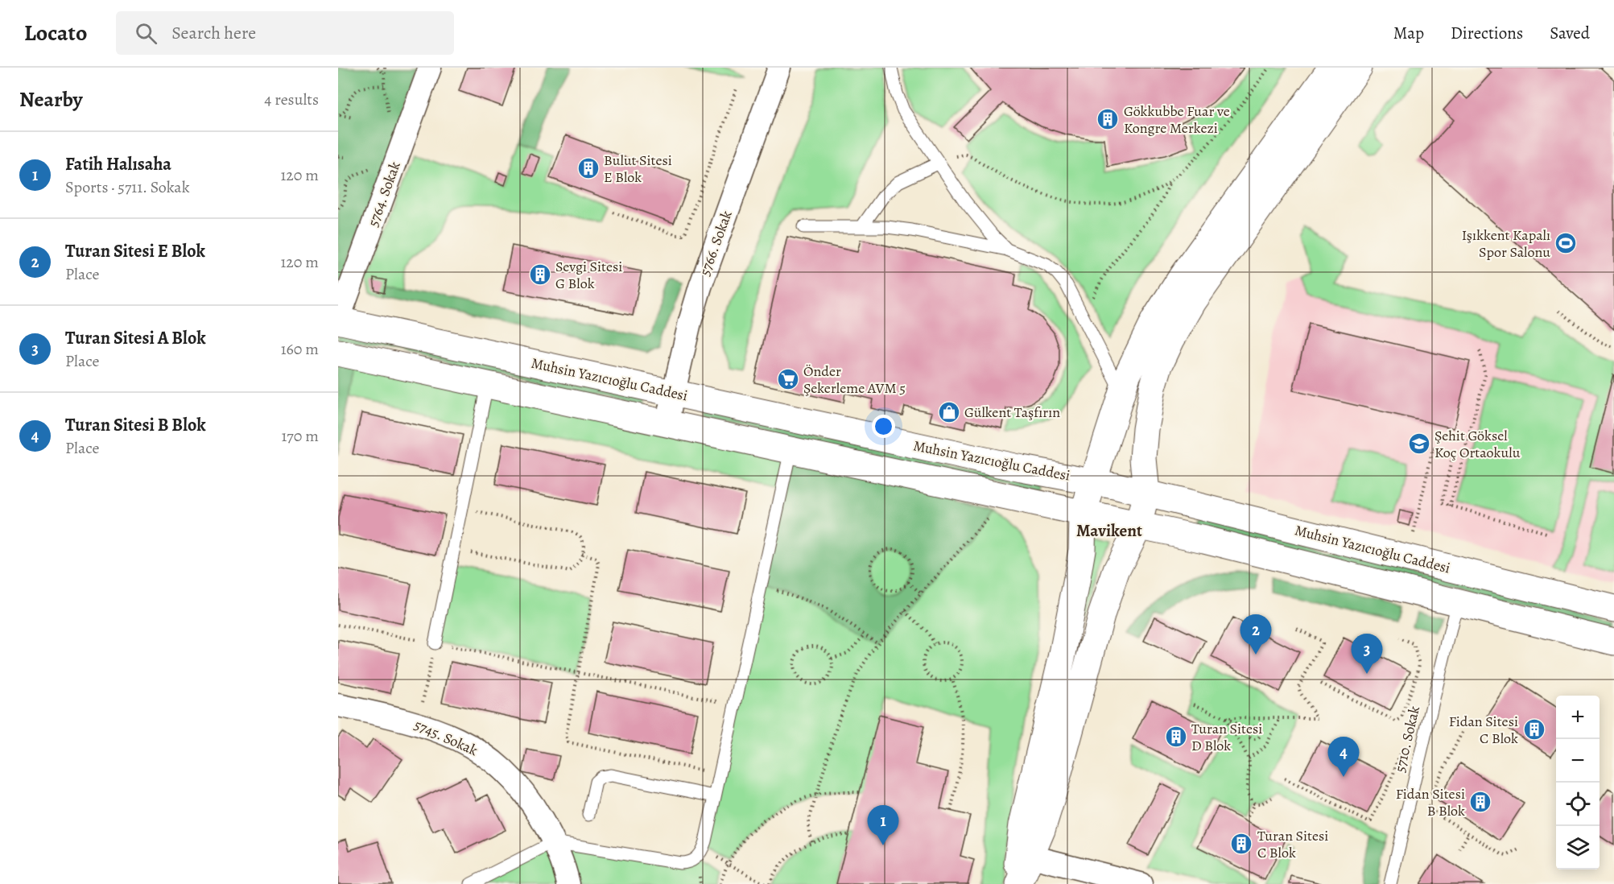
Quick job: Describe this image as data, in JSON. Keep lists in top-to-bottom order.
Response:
{
  "streets": {
    "main road": ["Muhsin Yazıcıoğlu Caddesi"],
    "street": ["5764. Sokak", "5766. Sokak", "5745. Sokak"],
    "lane": ["5710. Sokak"]
  },
  "crossings": [
    ["5764. Sokak", "Muhsin Yazıcıoğlu Caddesi"],
    ["5766. Sokak", "Muhsin Yazıcıoğlu Caddesi"]
  ],
  "districts": ["Mavikent"],
  "places": {
    "building": [
      "Gökkubbe Fuar ve Kongre Merkezi",
      "Bulut Sitesi E Blok",
      "Sevgi Sitesi G Blok",
      "Fidan Sitesi C Blok",
      "Turan Sitesi D Blok",
      "Fidan Sitesi B Blok",
      "Turan Sitesi C Blok"
    ],
    "sports": ["Işıkkent Kapalı Spor Salonu"],
    "supermarket": ["Önder Şekerleme AVM 5"],
    "shop": ["Gülkent Taşfırın"],
    "school or university": ["Şehit Göksel Koç Ortaokulu"]
  },
  "page": {
    "header": "Locato",
    "search": "Search here",
    "nav": ["Map", "Directions", "Saved"],
    "heading": ["Nearby", "4 results"],
    "list": [
      {
        "mark": "1",
        "name": "Fatih Halısaha",
        "note": "Sports · 5711. Sokak",
        "value": "120 m"
      },
      {
        "mark": "2",
        "name": "Turan Sitesi E Blok",
        "note": "Place",
        "value": "120 m"
      },
      {
        "mark": "3",
        "name": "Turan Sitesi A Blok",
        "note": "Place",
        "value": "160 m"
      },
      {
        "mark": "4",
        "name": "Turan Sitesi B Blok",
        "note": "Place",
        "value": "170 m"
      }
    ],
    "pins": [
      "2",
      "3",
      "4",
      "1"
    ],
    "map_buttons": ["+", "−"]
  }
}
